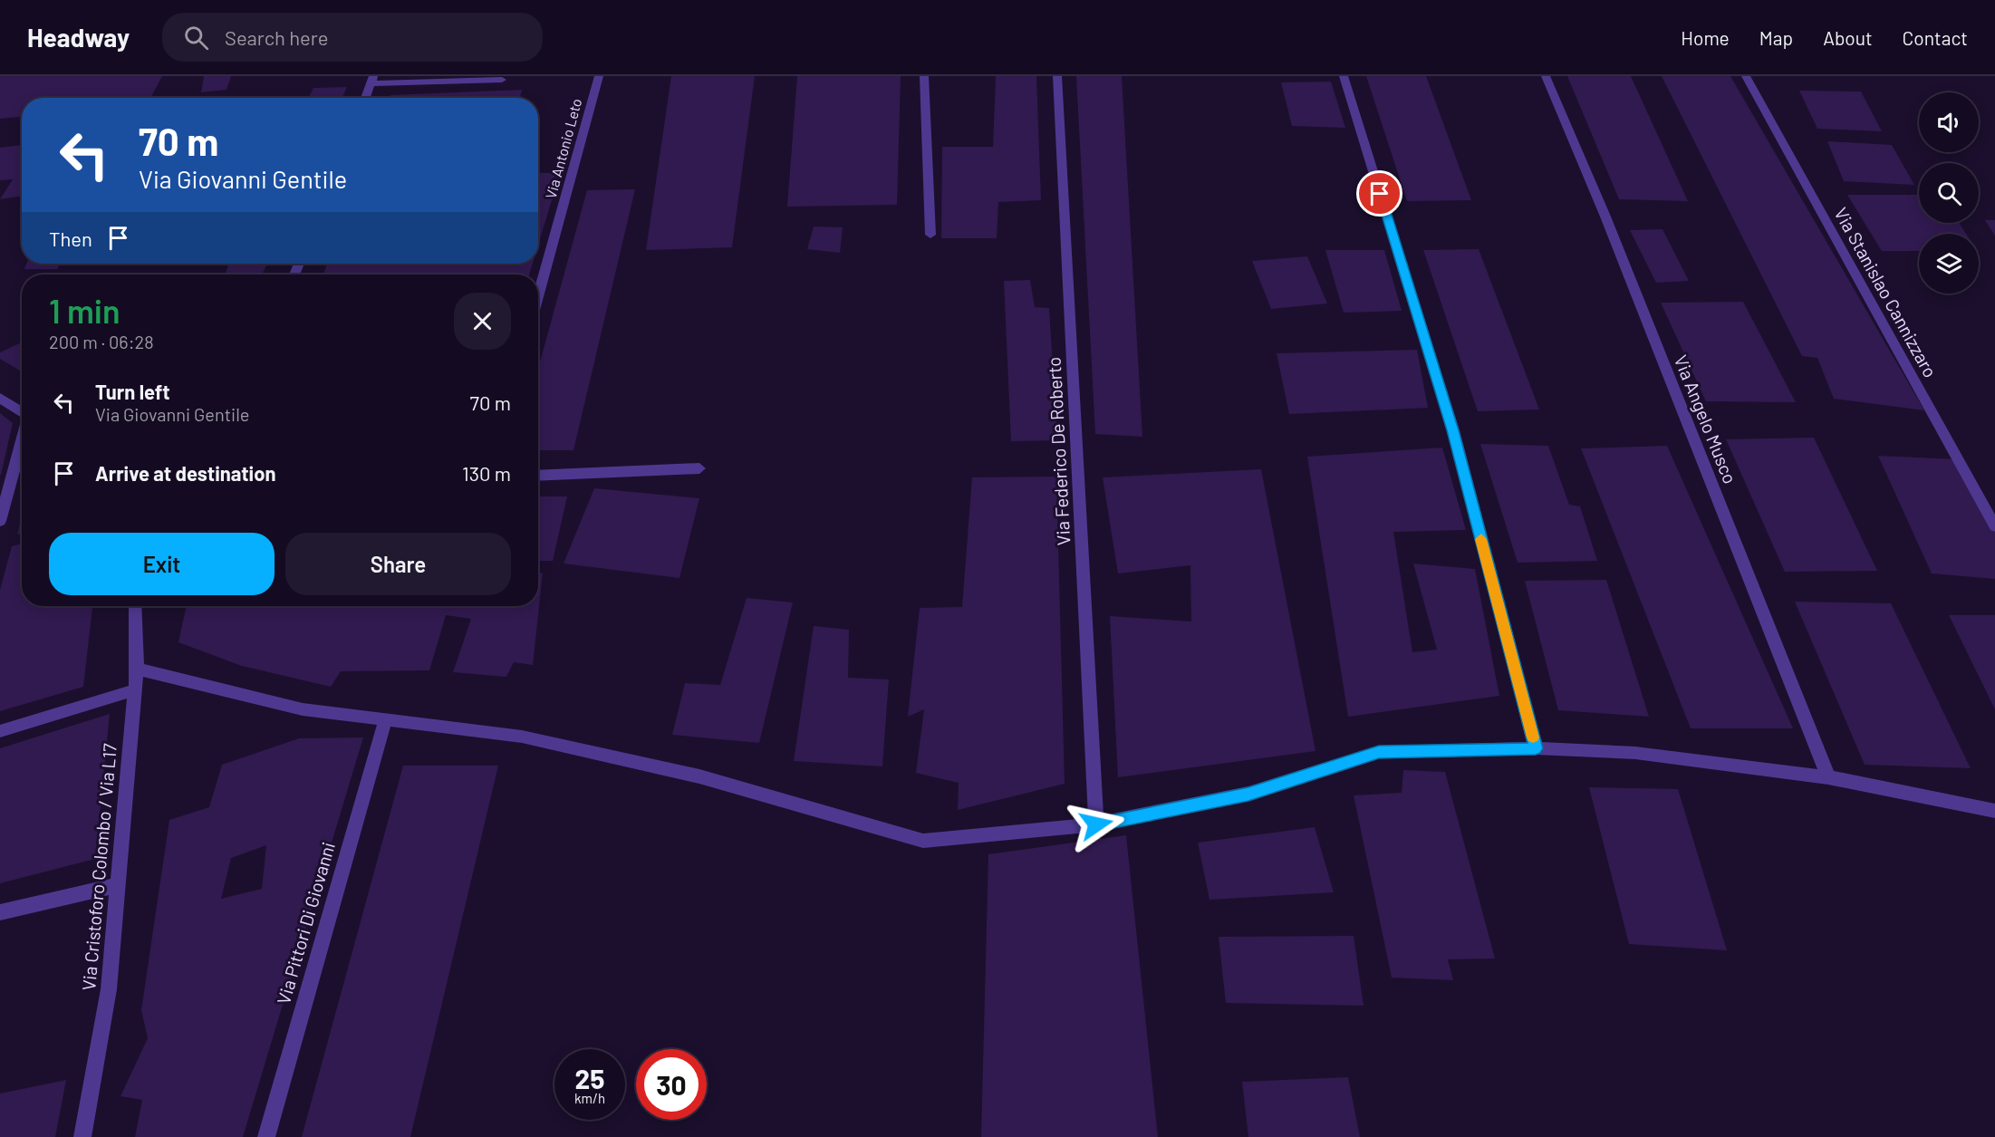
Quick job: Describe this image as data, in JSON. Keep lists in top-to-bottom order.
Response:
{
  "streets": {
    "street": [
      "Via Antonio Leto",
      "Via Stanislao Cannizzaro",
      "Via Angelo Musco",
      "Via Federico De Roberto",
      "Via Cristoforo Colombo / Via L17",
      "Via Pittori Di Giovanni"
    ]
  },
  "page": {
    "header": "Headway",
    "search": "Search here",
    "nav": [
      "Home",
      "Map",
      "About",
      "Contact"
    ],
    "turn": ["70 m", "Via Giovanni Gentile"],
    "then": "Then",
    "heading": ["1 min", "200 m · 06:28"],
    "list": [
      {
        "name": "Turn left",
        "note": "Via Giovanni Gentile",
        "value": "70 m"
      },
      {
        "name": "Arrive at destination",
        "value": "130 m"
      }
    ],
    "buttons": ["Exit", "Share"],
    "speed": "25 km/h",
    "limit": "30"
  }
}
